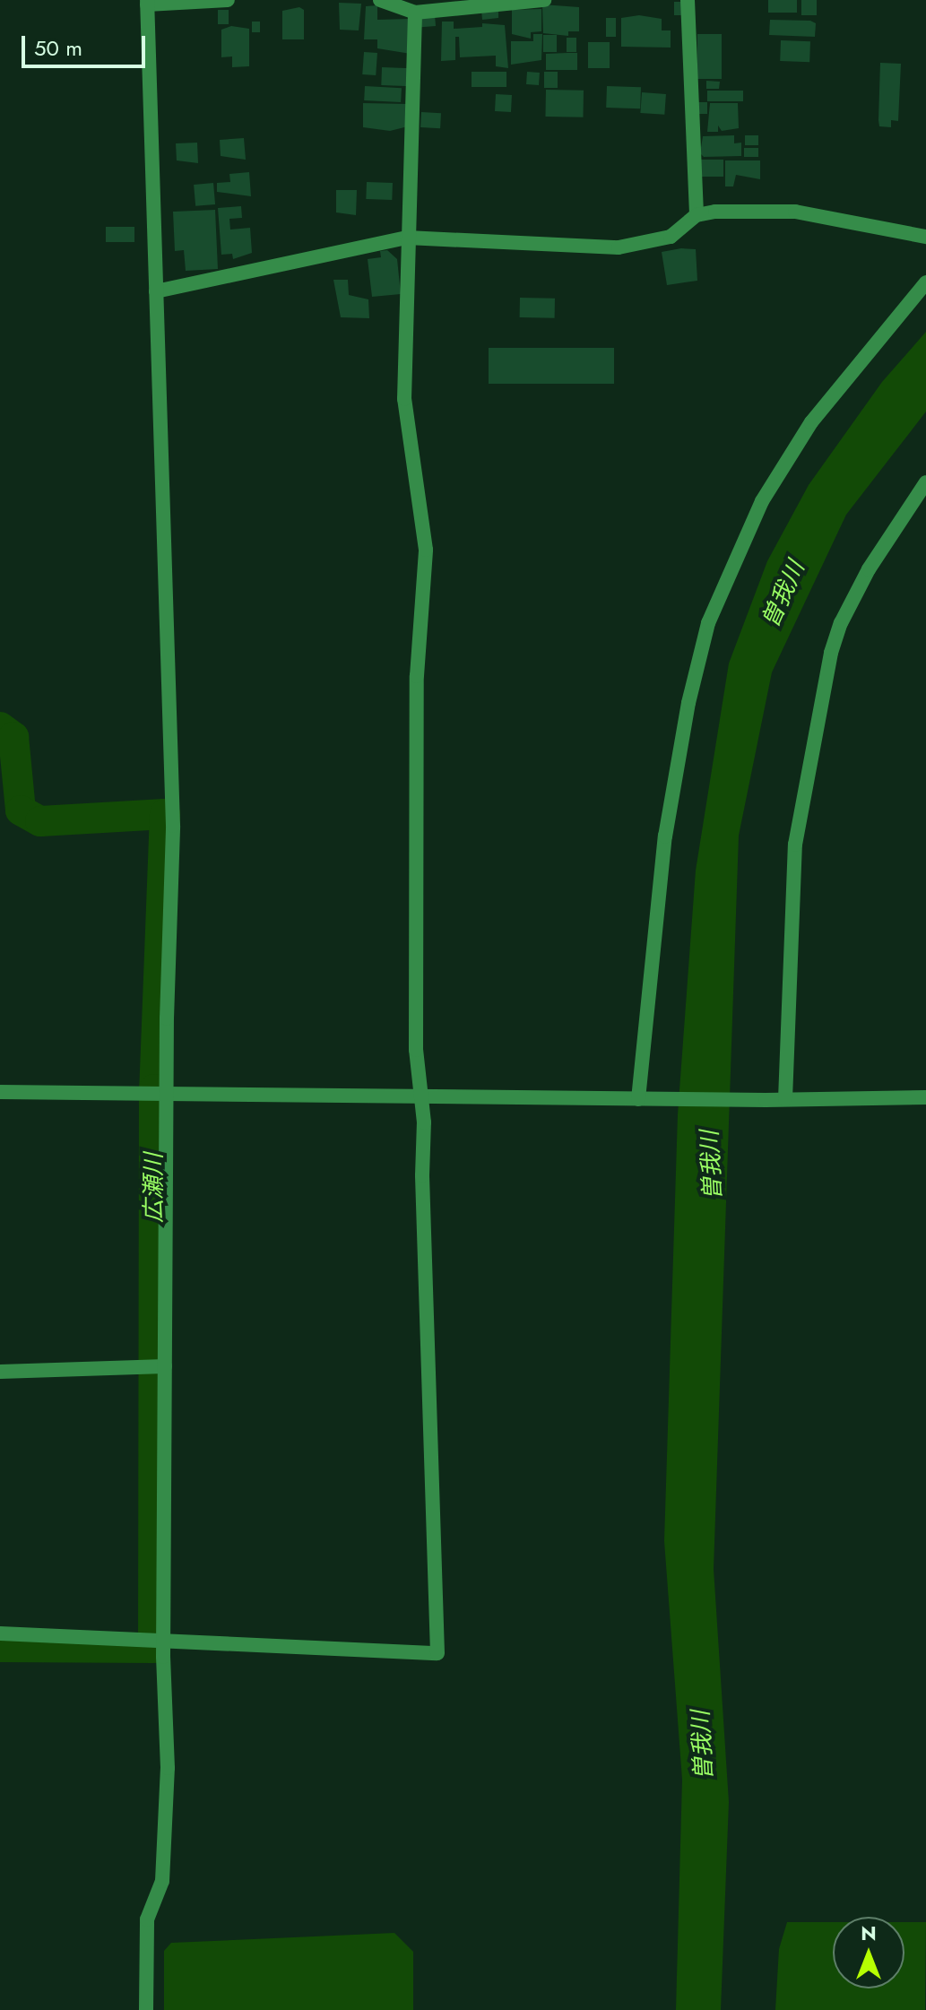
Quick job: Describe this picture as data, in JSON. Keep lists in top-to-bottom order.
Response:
{
  "water": ["曽我川", "広瀬川"],
  "scale_bar": "50 m",
  "north": "top"
}
